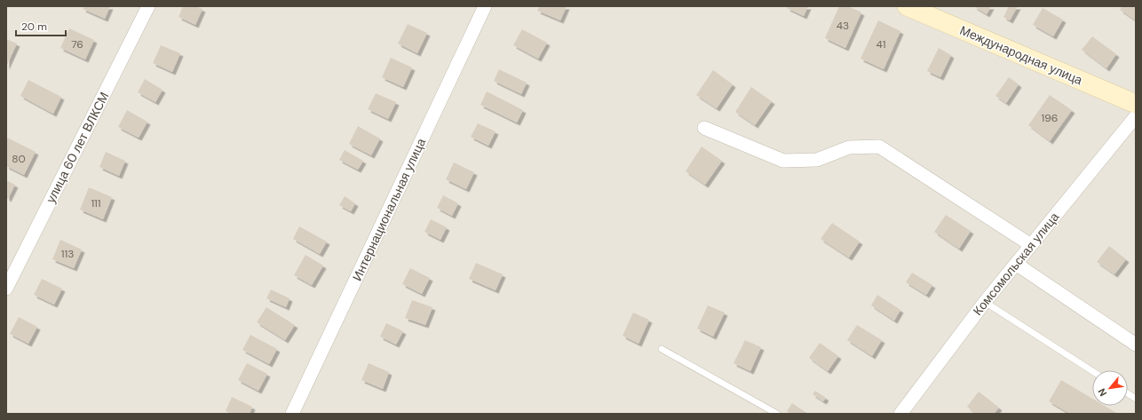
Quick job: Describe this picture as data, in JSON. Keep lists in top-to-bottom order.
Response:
{
  "streets": {
    "street": [
      "Международная улица",
      "улица 60 лет ВЛКСМ",
      "Интернациональная улица",
      "Комсомольская улица"
    ]
  },
  "house_numbers": [
    "43",
    "76",
    "41",
    "196",
    "80",
    "111",
    "113"
  ],
  "scale_bar": "20 m",
  "north": "bottom left"
}
